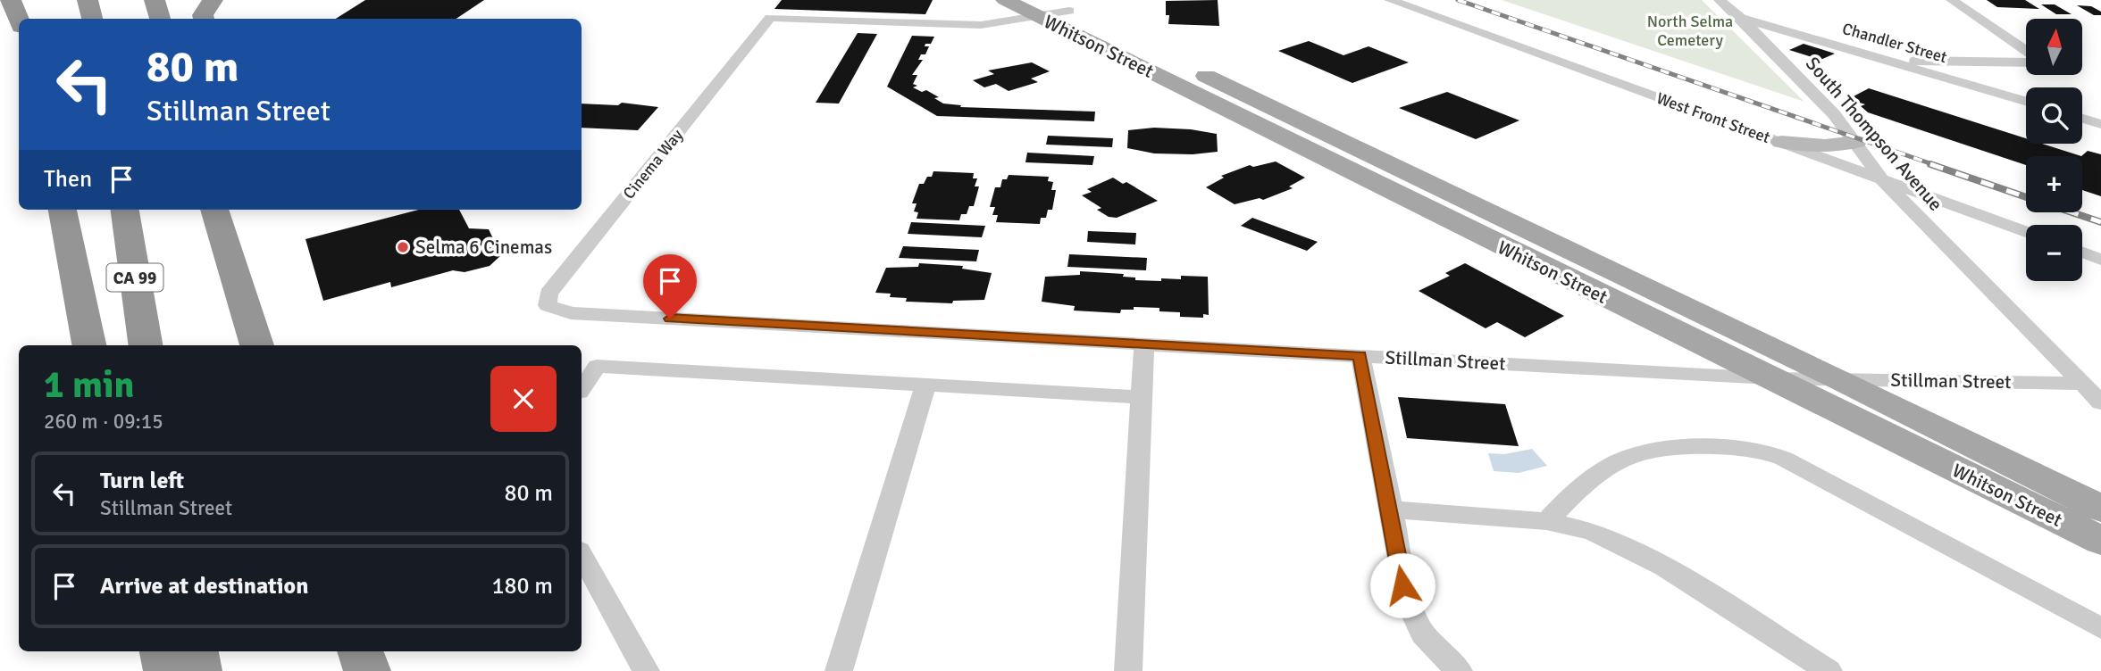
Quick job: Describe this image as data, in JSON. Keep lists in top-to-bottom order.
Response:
{
  "streets": {
    "highway": ["CA 99"],
    "main road": ["Whitson Street"],
    "street": [
      "Chandler Street",
      "West Front Street",
      "South Thompson Avenue",
      "Cinema Way",
      "Stillman Street"
    ]
  },
  "crossings": [
    ["Chandler Street", "South Thompson Avenue"],
    ["Whitson Street", "Cinema Way"],
    ["Whitson Street", "Stillman Street"],
    ["West Front Street", "South Thompson Avenue"],
    ["South Thompson Avenue", "Stillman Street"],
    ["Cinema Way", "Stillman Street"]
  ],
  "parks": ["North Selma Cemetery"],
  "places": ["Selma 6 Cinemas"],
  "north": "top",
  "page": {
    "map_buttons": ["+", "−"],
    "turn": ["80 m", "Stillman Street"],
    "then": "Then",
    "heading": ["1 min", "260 m · 09:15"],
    "list": [
      {
        "name": "Turn left",
        "note": "Stillman Street",
        "value": "80 m"
      },
      {
        "name": "Arrive at destination",
        "value": "180 m"
      }
    ]
  }
}
